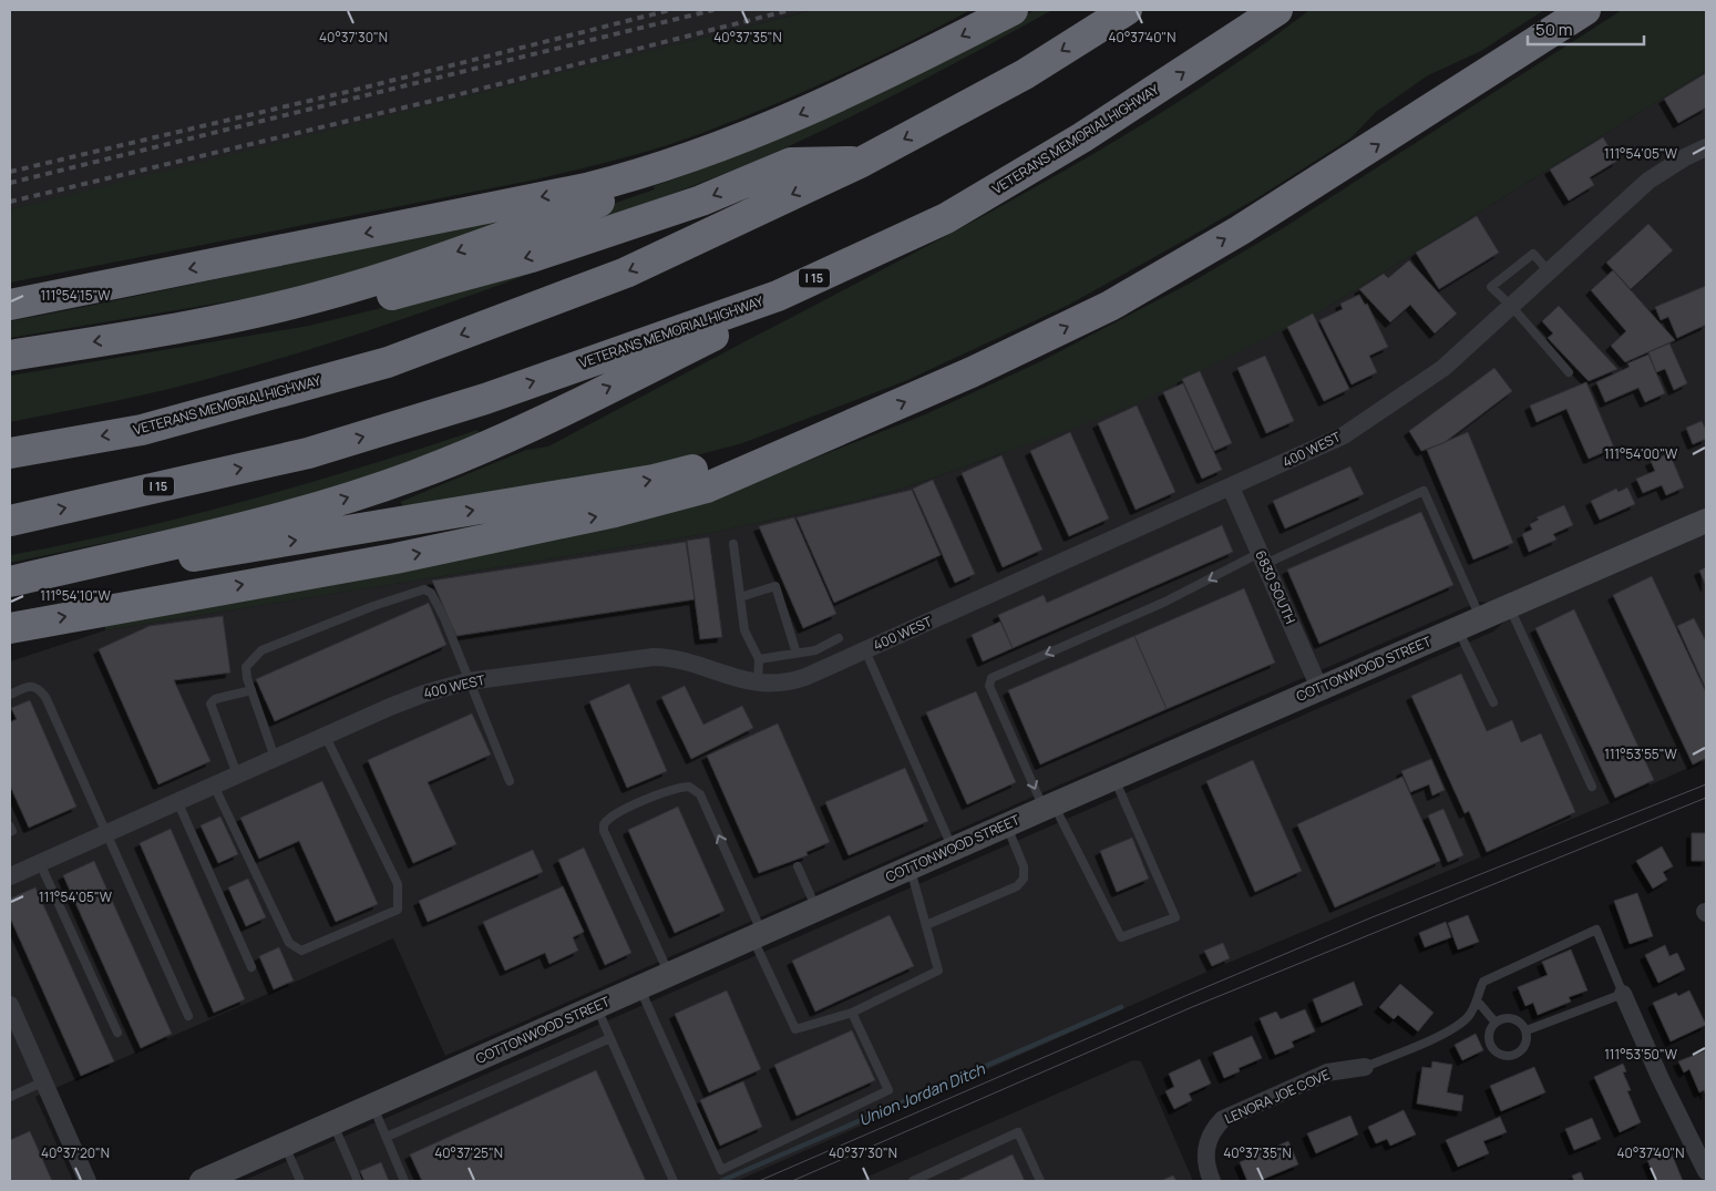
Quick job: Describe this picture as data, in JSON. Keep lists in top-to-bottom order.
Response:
{
  "streets": {
    "highway": ["VETERANS MEMORIAL HIGHWAY", "I 15"],
    "street": [
      "400 WEST",
      "6830 SOUTH",
      "COTTONWOOD STREET",
      "LENORA JOE COVE"
    ]
  },
  "crossings": [
    ["400 WEST", "6830 SOUTH"],
    ["6830 SOUTH", "COTTONWOOD STREET"]
  ],
  "water": ["Union Jordan Ditch"],
  "scale_bar": "50 m",
  "coordinates": [
    "40°37'30\"N",
    "40°37'35\"N",
    "40°37'40\"N",
    "111°54'05\"W",
    "111°54'15\"W",
    "111°54'00\"W",
    "111°54'10\"W",
    "111°53'55\"W",
    "111°53'50\"W",
    "40°37'20\"N",
    "40°37'25\"N"
  ]
}
